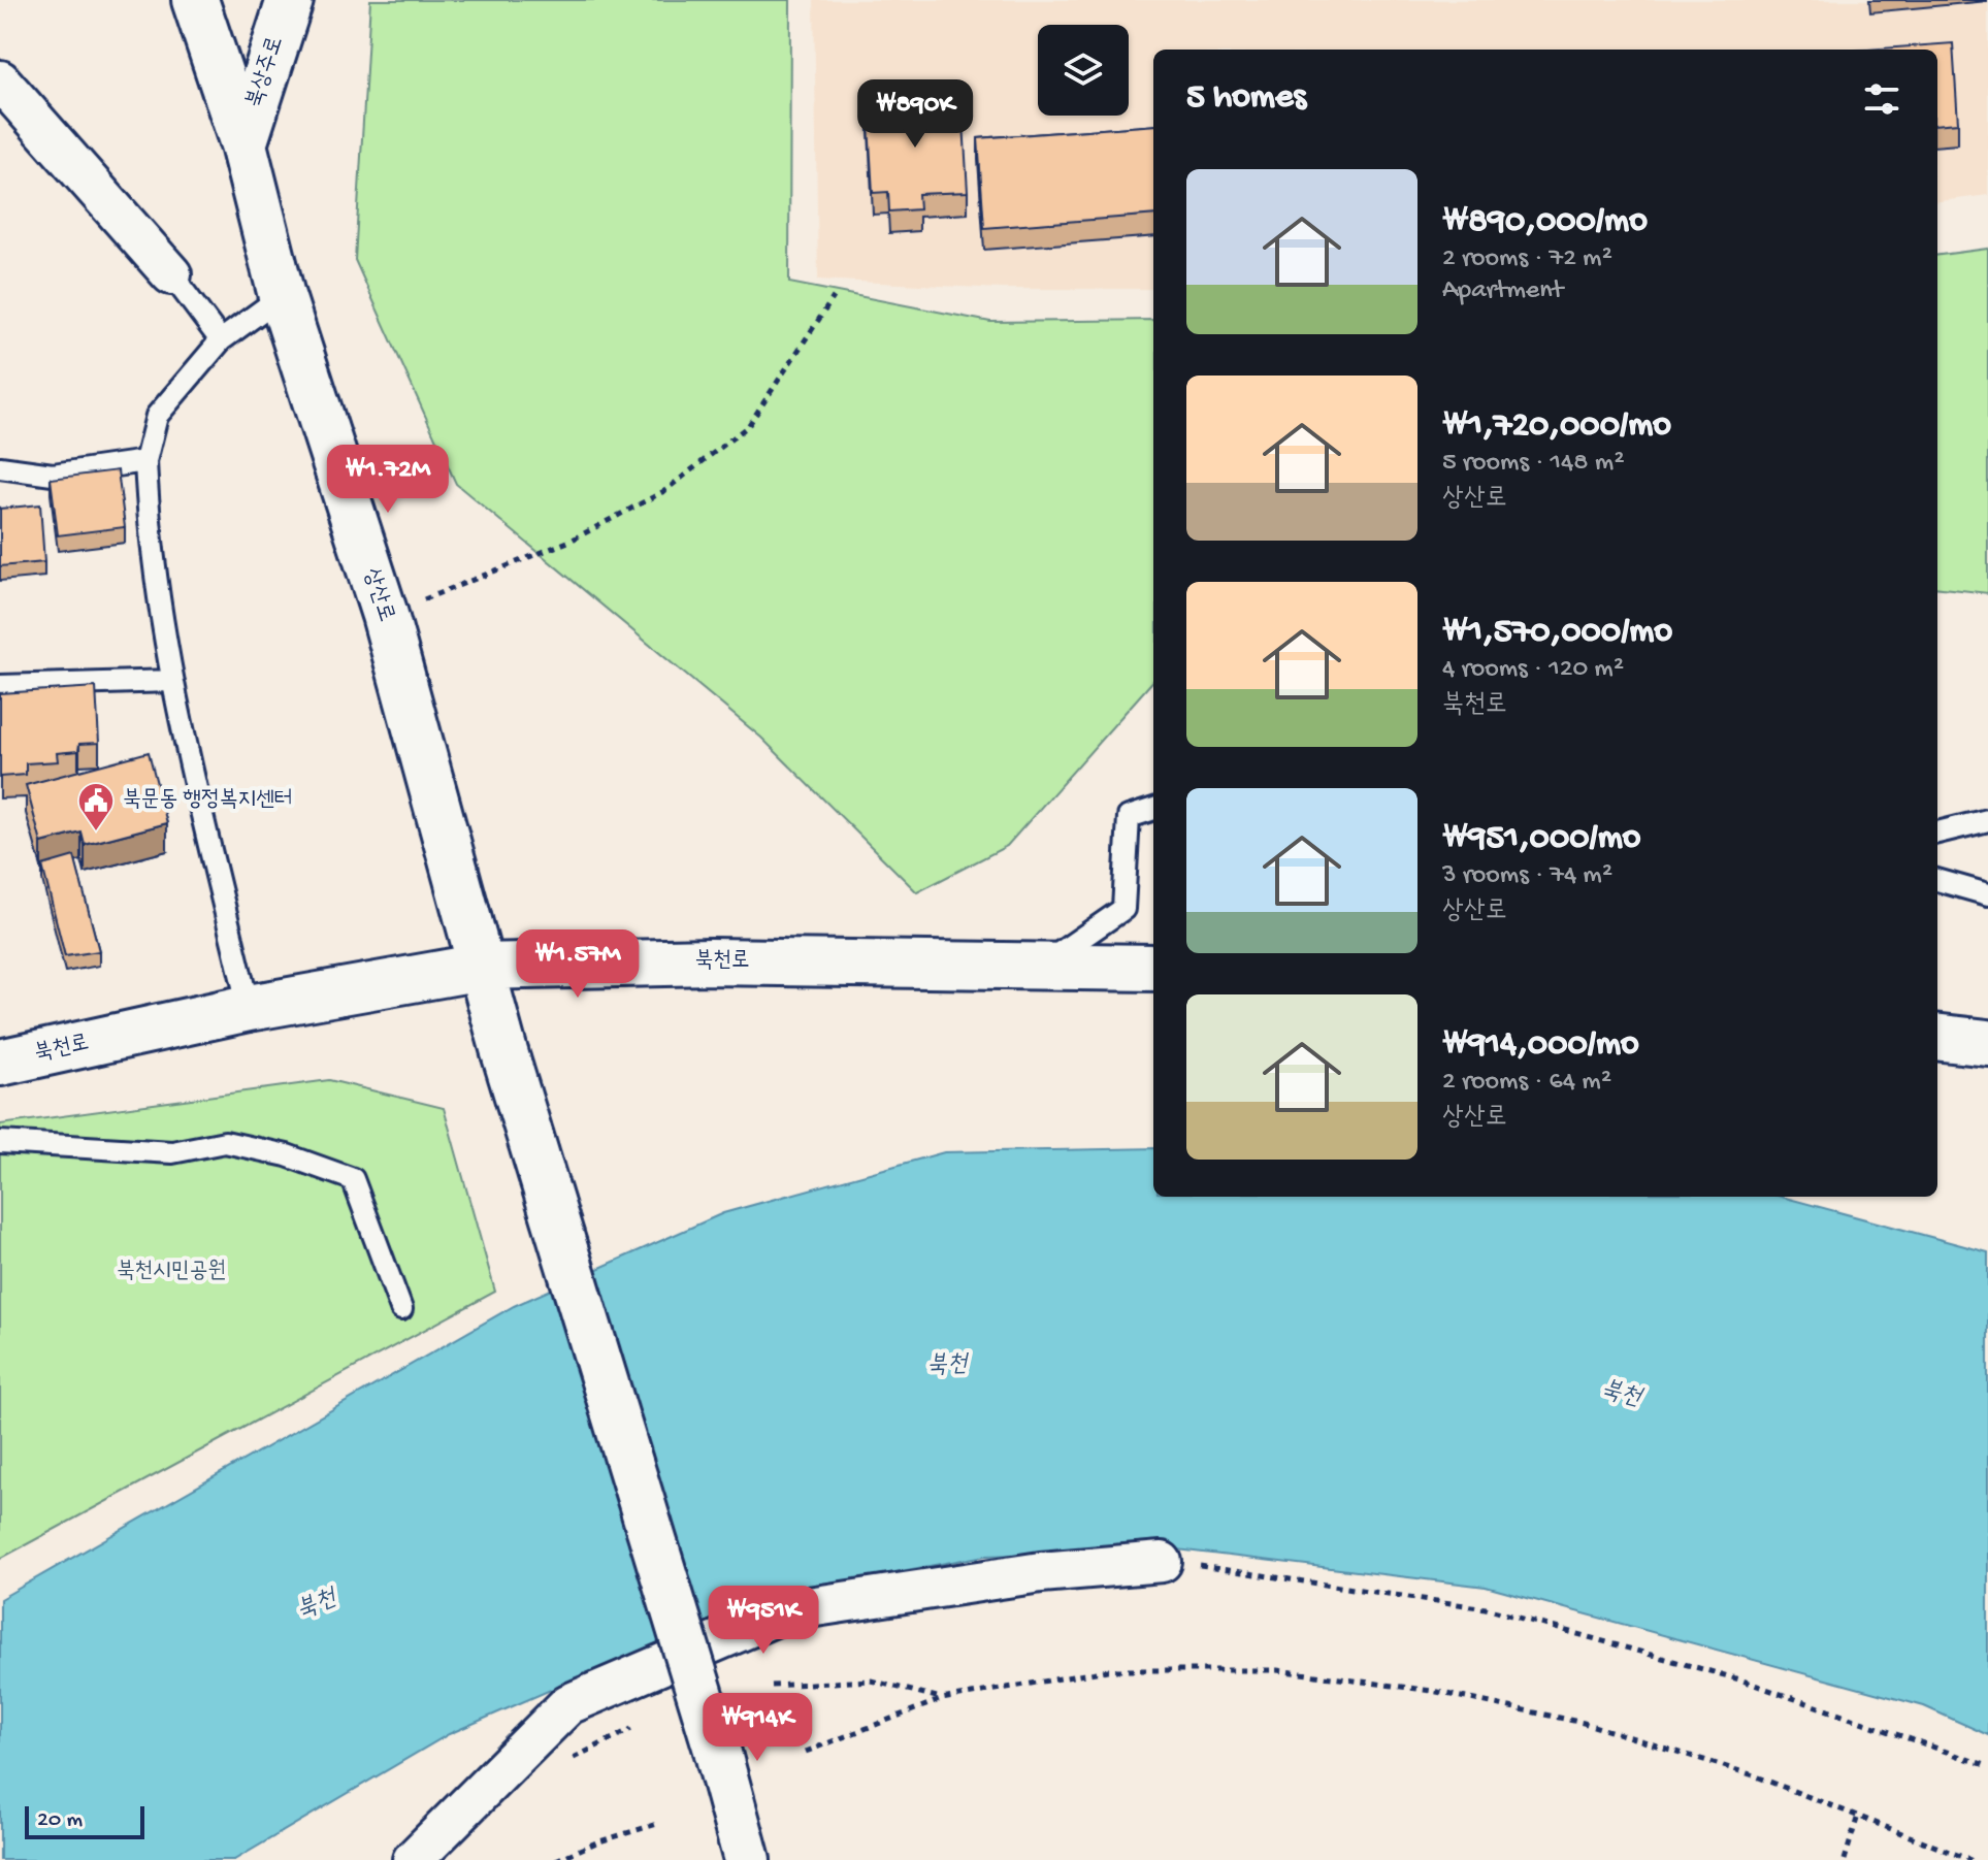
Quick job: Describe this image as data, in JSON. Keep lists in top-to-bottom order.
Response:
{
  "streets": {
    "street": ["북상주로", "상산로", "북천로"]
  },
  "crossings": [
    ["북상주로", "상산로"],
    ["상산로", "북천로"]
  ],
  "water": ["북천"],
  "parks": ["북천시민공원"],
  "places": {
    "public building": ["북문동 행정복지센터"]
  },
  "scale_bar": "20 m",
  "page": {
    "heading": "5 homes",
    "price": [
      "₩890K",
      "₩1.72M",
      "₩1.57M",
      "₩951K",
      "₩914K"
    ],
    "list": [
      {
        "name": "₩890,000/mo",
        "note": "2 rooms · 72 m² · Apartment"
      },
      {
        "name": "₩1,720,000/mo",
        "note": "5 rooms · 148 m² · 상산로"
      },
      {
        "name": "₩1,570,000/mo",
        "note": "4 rooms · 120 m² · 북천로"
      },
      {
        "name": "₩951,000/mo",
        "note": "3 rooms · 74 m² · 상산로"
      },
      {
        "name": "₩914,000/mo",
        "note": "2 rooms · 64 m² · 상산로"
      }
    ],
    "scale": "20 m"
  }
}
